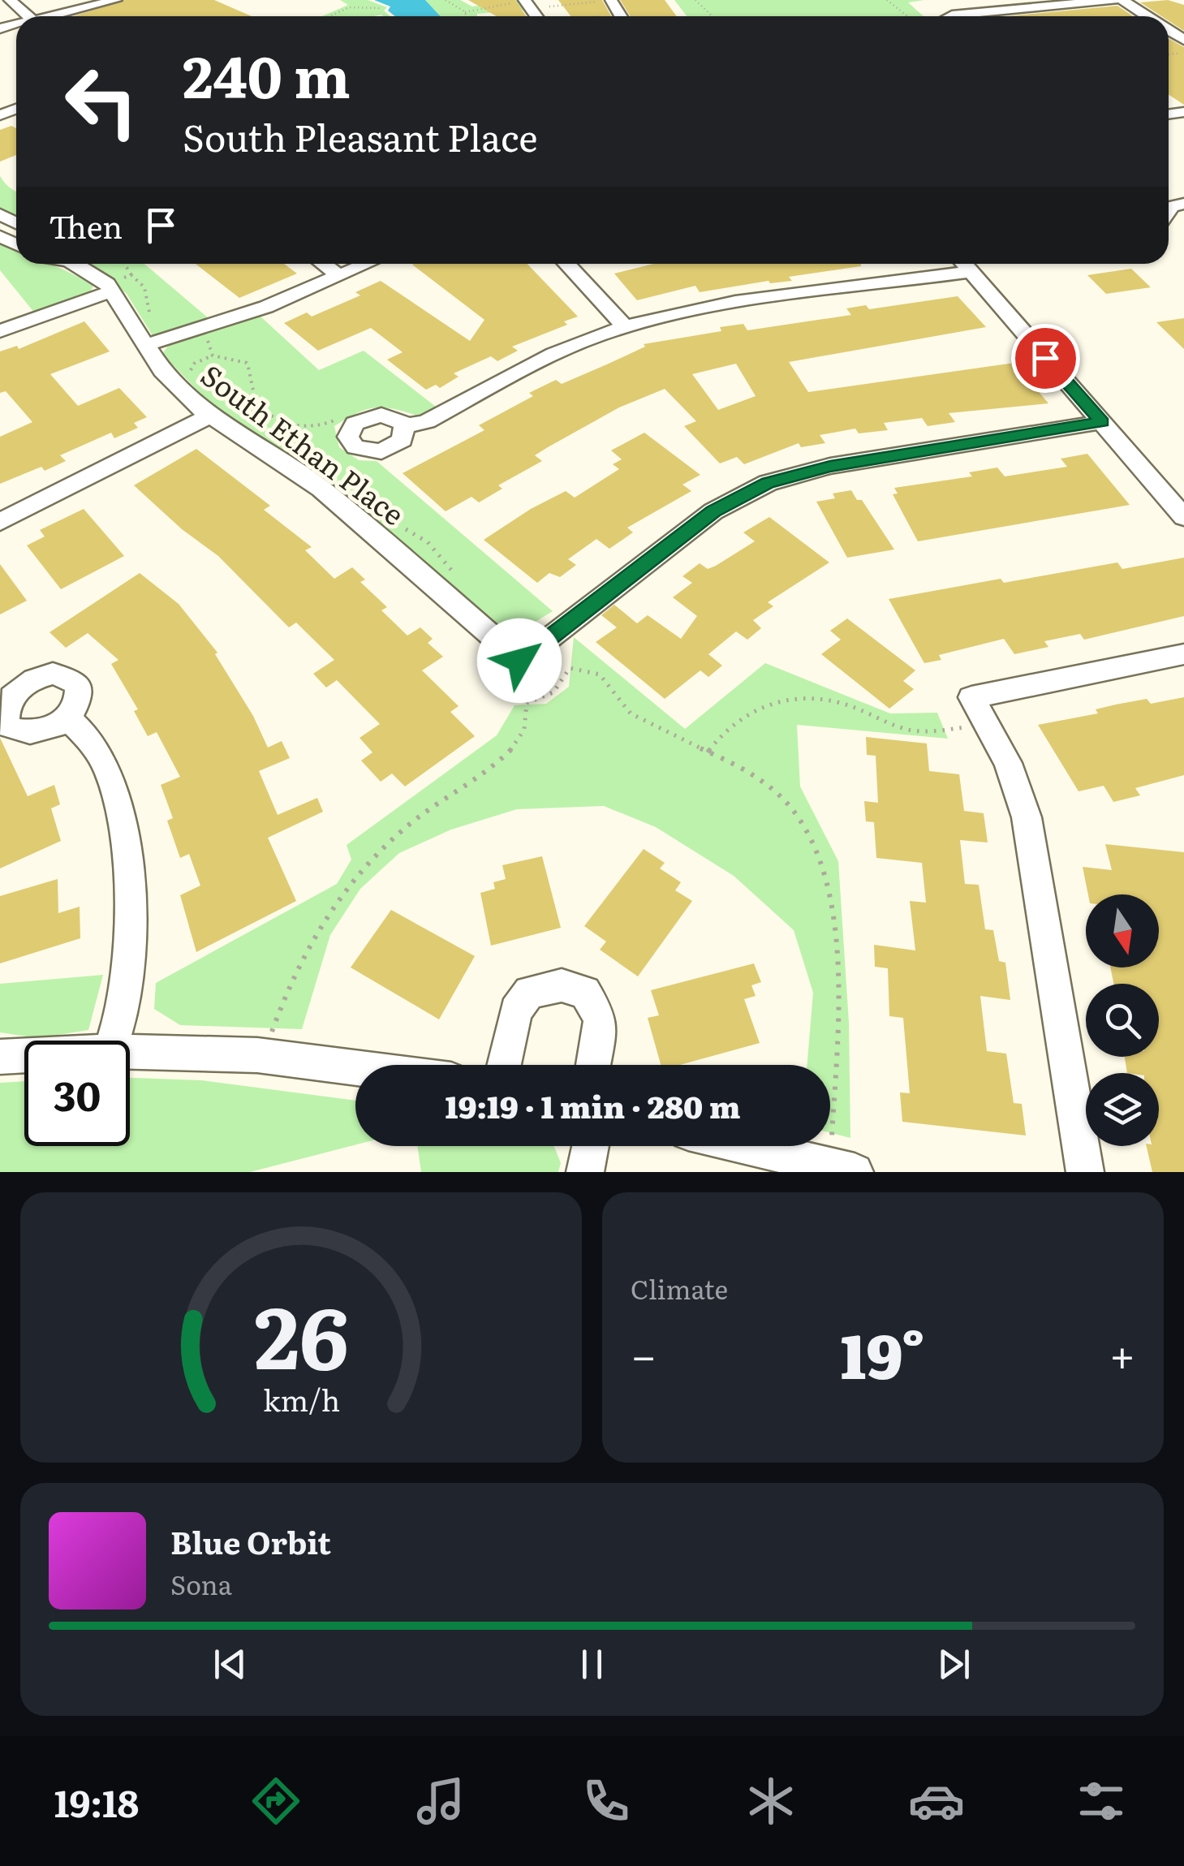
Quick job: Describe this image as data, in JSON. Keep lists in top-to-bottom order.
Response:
{
  "streets": {
    "street": ["South Ethan Place"]
  },
  "north": "bottom",
  "page": {
    "turn": ["240 m", "South Pleasant Place"],
    "then": "Then",
    "limit": "30",
    "trip": "19:19 · 1 min · 280 m",
    "tile": "Climate",
    "heat": ["−", "19°", "+"],
    "song": ["Blue Orbit", "Sona"],
    "tabs": "19:18",
    "gauge": ["26", "km/h"]
  }
}
